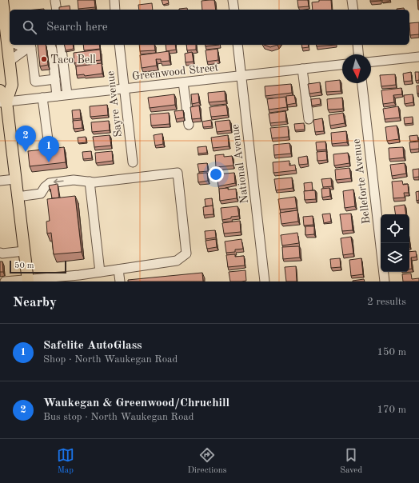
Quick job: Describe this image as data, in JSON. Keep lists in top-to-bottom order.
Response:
{
  "streets": {
    "street": [
      "Greenwood Street",
      "Sayre Avenue",
      "National Avenue",
      "Belleforte Avenue"
    ]
  },
  "crossings": [
    ["Greenwood Street", "Sayre Avenue"],
    ["Greenwood Street", "National Avenue"]
  ],
  "places": ["Taco Bell"],
  "scale_bar": "50 m",
  "north": "bottom",
  "page": {
    "search": "Search here",
    "pins": ["2", "1"],
    "scale": "50 m",
    "heading": ["Nearby", "2 results"],
    "list": [
      {
        "mark": "1",
        "name": "Safelite AutoGlass",
        "note": "Shop · North Waukegan Road",
        "value": "150 m"
      },
      {
        "mark": "2",
        "name": "Waukegan & Greenwood/Chruchill",
        "note": "Bus stop · North Waukegan Road",
        "value": "170 m"
      }
    ],
    "nav": ["Map", "Directions", "Saved"]
  }
}
